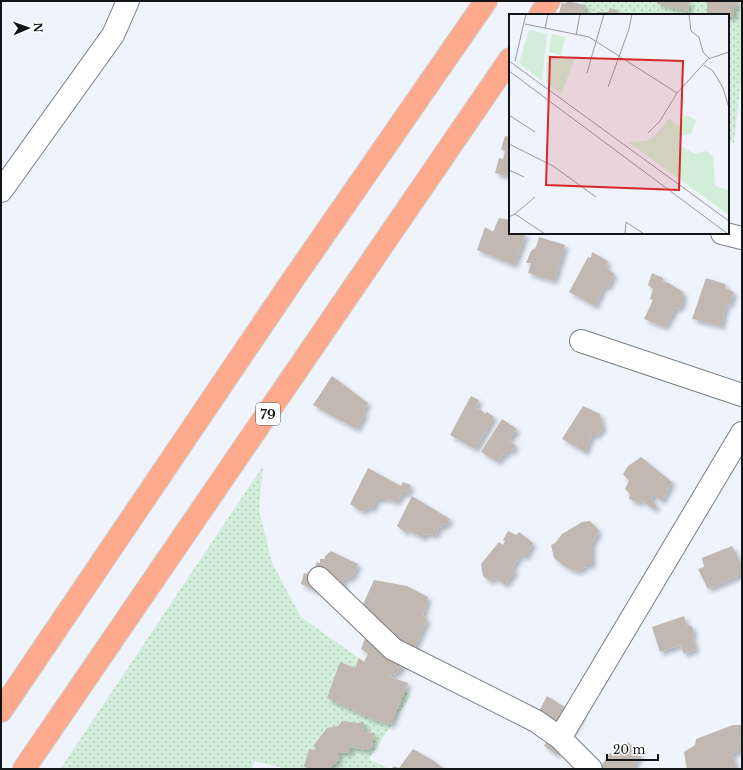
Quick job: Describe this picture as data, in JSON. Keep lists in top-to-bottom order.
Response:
{
  "streets": {
    "highway": ["79"]
  },
  "scale_bar": "20 m",
  "north": "right"
}
